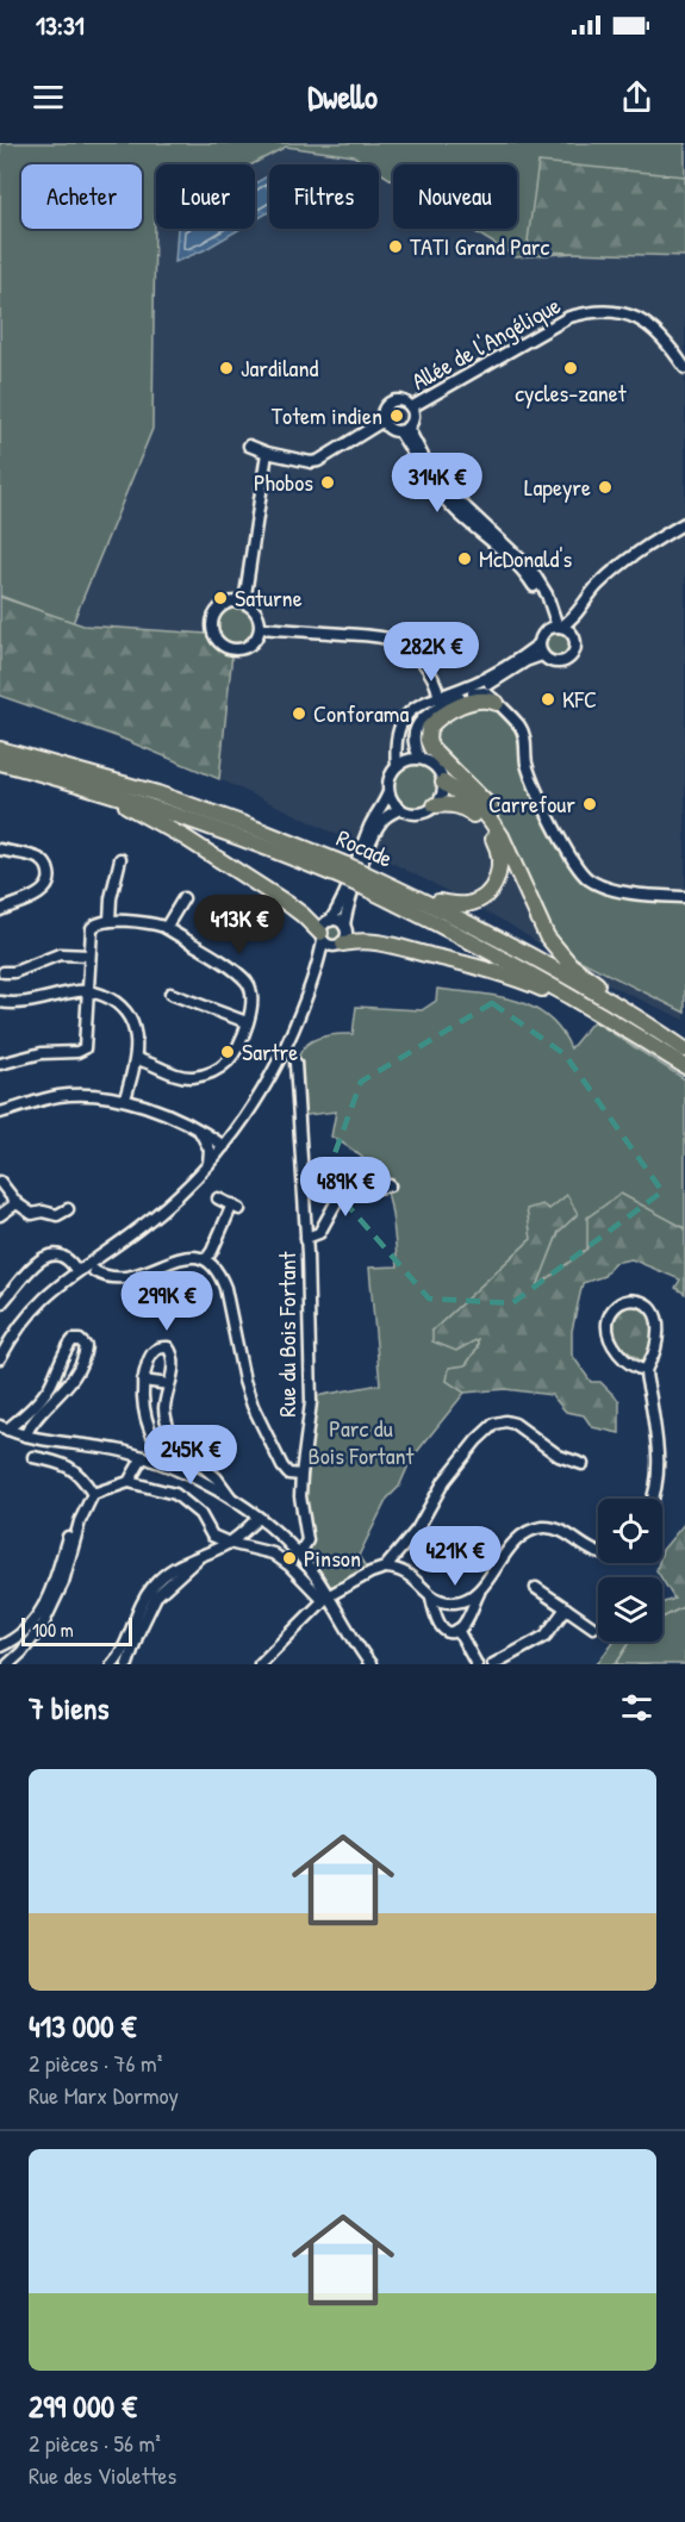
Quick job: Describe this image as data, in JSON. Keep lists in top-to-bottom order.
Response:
{
  "streets": {
    "highway": ["Rocade"],
    "street": ["Allée de l'Angélique", "Rue du Bois Fortant"]
  },
  "parks": ["Parc du Bois Fortant"],
  "places": [
    "TATI Grand Parc",
    "Jardiland",
    "cycles-zanet",
    "Totem indien",
    "Phobos",
    "Lapeyre",
    "McDonald's",
    "Saturne",
    "KFC",
    "Conforama",
    "Carrefour",
    "Sartre",
    "Pinson"
  ],
  "scale_bar": "100 m",
  "page": {
    "status": "13:31",
    "header": "Dwello",
    "chip": [
      "Acheter",
      "Louer",
      "Filtres",
      "Nouveau"
    ],
    "price": [
      "314K €",
      "282K €",
      "413K €",
      "489K €",
      "299K €",
      "245K €",
      "421K €"
    ],
    "scale": "100 m",
    "heading": "7 biens",
    "list": [
      {
        "name": "413 000 €",
        "note": "2 pièces · 76 m² · Rue Marx Dormoy"
      },
      {
        "name": "299 000 €",
        "note": "2 pièces · 56 m² · Rue des Violettes"
      }
    ]
  }
}
